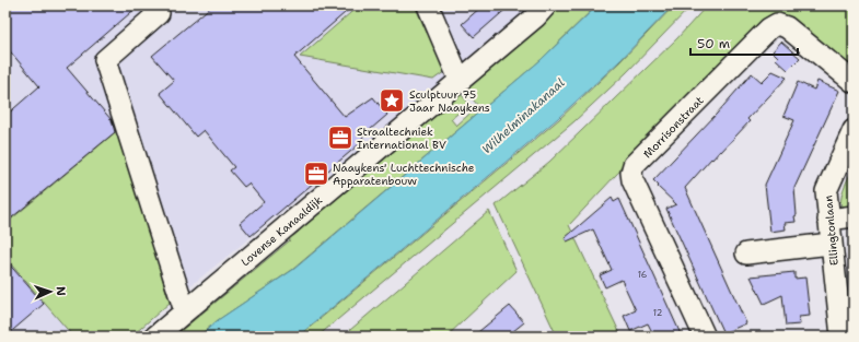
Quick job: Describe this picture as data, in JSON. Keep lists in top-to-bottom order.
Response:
{
  "streets": {
    "street": ["Morrisonstraat", "Lovense Kanaaldijk", "Ellingtonlaan"]
  },
  "water": ["Wilhelminakanaal"],
  "places": {
    "place": ["Sculptuur 75 Jaar Naaykens"],
    "office": ["Straaltechniek International BV", "Naaykens' Luchttechnische Apparatenbouw"]
  },
  "house_numbers": ["16", "12"],
  "scale_bar": "50 m",
  "north": "right"
}
